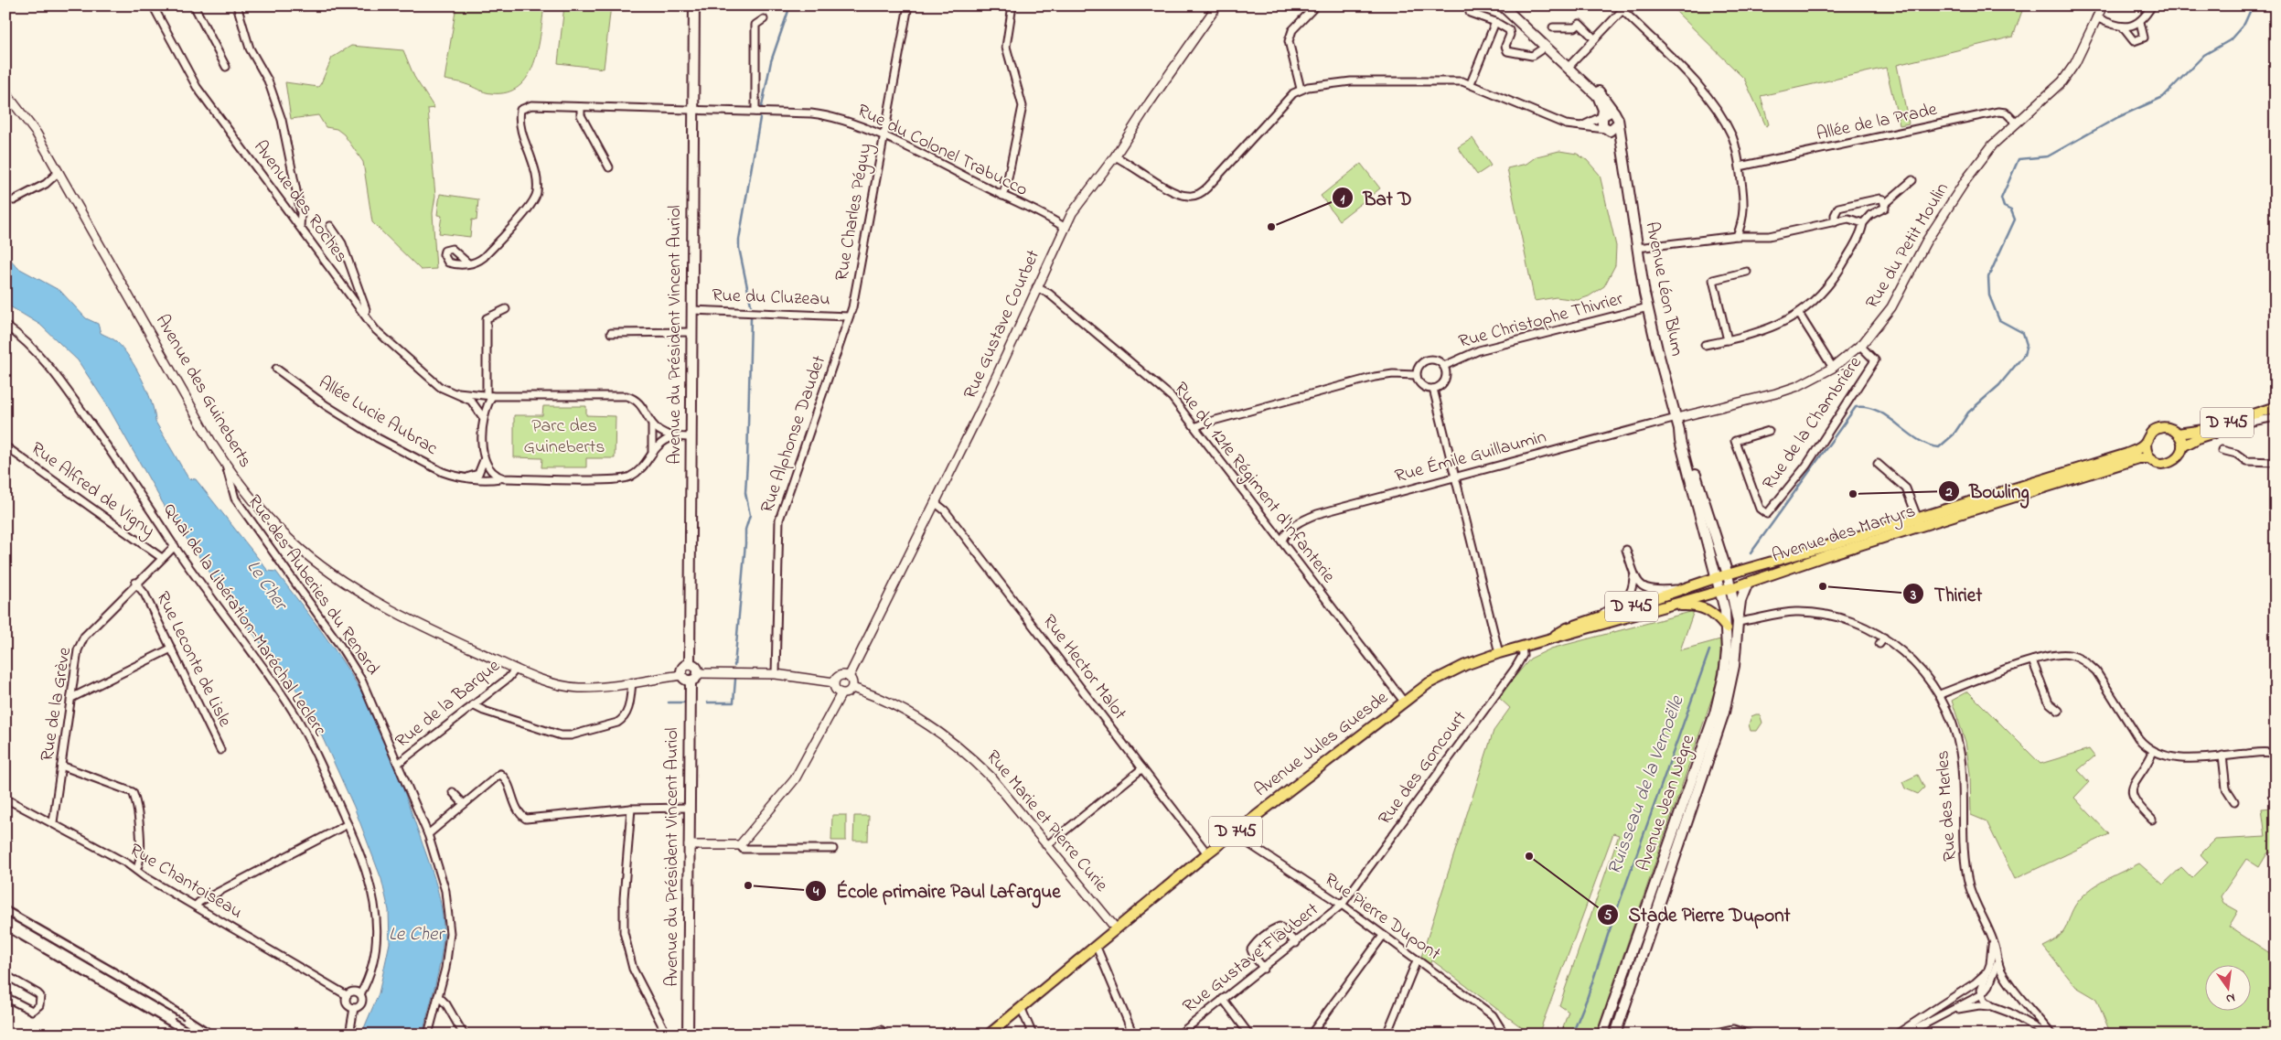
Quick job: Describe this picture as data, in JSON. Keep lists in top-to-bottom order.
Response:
{
  "streets": {
    "main road": [
      "Avenue Léon Blum",
      "Avenue du Président Vincent Auriol",
      "D 745",
      "Avenue des Martyrs",
      "Avenue Jules Guesde",
      "Avenue Jean Nègre"
    ],
    "street": [
      "Allée de la Prade",
      "Rue du Colonel Trabucco",
      "Avenue des Roches",
      "Rue Charles Péguy",
      "Rue du Petit Moulin",
      "Rue du Cluzeau",
      "Rue Christophe Thivrier",
      "Rue Gustave Courbet",
      "Avenue des Guineberts",
      "Allée Lucie Aubrac",
      "Rue de la Chambrière",
      "Rue Alphonse Daudet",
      "Rue Émile Guillaumin",
      "Rue du 121e Régiment d'Infanterie",
      "Rue Alfred de Vigny",
      "Rue des Auberies du Renard",
      "Quai de la Libération-Maréchal Leclerc",
      "Rue Leconte de Lisle",
      "Rue Hector Malot",
      "Rue de la Grève",
      "Rue de la Barque",
      "Rue des Goncourt",
      "Rue des Merles",
      "Rue Marie et Pierre Curie",
      "Rue Chantoiseau",
      "Rue Pierre Dupont",
      "Rue Gustave Flaubert"
    ]
  },
  "crossings": [
    ["Allée de la Prade", "Rue du Petit Moulin"],
    ["Rue du Colonel Trabucco", "Rue Charles Péguy"],
    ["Rue du Colonel Trabucco", "Rue Gustave Courbet"],
    ["Rue du Colonel Trabucco", "Avenue du Président Vincent Auriol"],
    ["Rue Charles Péguy", "Rue du Cluzeau"],
    ["Rue Charles Péguy", "Rue Alphonse Daudet"],
    ["Rue du Petit Moulin", "Avenue Léon Blum"],
    ["Rue du Petit Moulin", "Rue de la Chambrière"],
    ["Rue du Petit Moulin", "Rue Émile Guillaumin"],
    ["Avenue Léon Blum", "Rue Christophe Thivrier"],
    ["Avenue Léon Blum", "Rue Émile Guillaumin"],
    ["Avenue Léon Blum", "Avenue des Martyrs"],
    ["Avenue Léon Blum", "Avenue Jules Guesde"],
    ["Avenue Léon Blum", "Avenue Jean Nègre"],
    ["Rue du Cluzeau", "Avenue du Président Vincent Auriol"],
    ["Rue du Cluzeau", "Rue Alphonse Daudet"],
    ["Rue Gustave Courbet", "Rue du 121e Régiment d'Infanterie"],
    ["Rue Gustave Courbet", "Rue Hector Malot"],
    ["Rue Gustave Courbet", "Rue Marie et Pierre Curie"],
    ["Avenue du Président Vincent Auriol", "Avenue des Guineberts"],
    ["Avenue des Guineberts", "Rue des Auberies du Renard"],
    ["Avenue des Guineberts", "Rue de la Barque"],
    ["D 745", "Avenue des Martyrs"],
    ["D 745", "Avenue Jules Guesde"],
    ["D 745", "Avenue Jean Nègre"],
    ["Rue Émile Guillaumin", "Rue du 121e Régiment d'Infanterie"],
    ["Rue du 121e Régiment d'Infanterie", "Avenue Jules Guesde"],
    ["Rue Alfred de Vigny", "Rue de la Grève"],
    ["Avenue des Martyrs", "Avenue Jules Guesde"],
    ["Avenue des Martyrs", "Avenue Jean Nègre"],
    ["Rue des Auberies du Renard", "Rue de la Barque"],
    ["Quai de la Libération-Maréchal Leclerc", "Rue de la Grève"],
    ["Quai de la Libération-Maréchal Leclerc", "Rue Chantoiseau"],
    ["Rue Leconte de Lisle", "Rue de la Grève"],
    ["Rue Hector Malot", "Avenue Jules Guesde"],
    ["Rue de la Grève", "Rue Chantoiseau"],
    ["Avenue Jules Guesde", "Rue des Goncourt"],
    ["Avenue Jules Guesde", "Avenue Jean Nègre"],
    ["Avenue Jules Guesde", "Rue Marie et Pierre Curie"],
    ["Avenue Jules Guesde", "Rue Pierre Dupont"],
    ["Rue des Goncourt", "Rue Pierre Dupont"],
    ["Rue des Goncourt", "Rue Gustave Flaubert"],
    ["Avenue Jean Nègre", "Rue des Merles"],
    ["Rue Pierre Dupont", "Rue Gustave Flaubert"]
  ],
  "water": ["Le Cher", "Ruisseau de la Vernoëlle"],
  "parks": ["Parc des Guineberts"],
  "places": [
    "Bat D",
    "Bowling",
    "Thiriet",
    "Stade Pierre Dupont",
    "École primaire Paul Lafargue"
  ],
  "north": "bottom"
}
